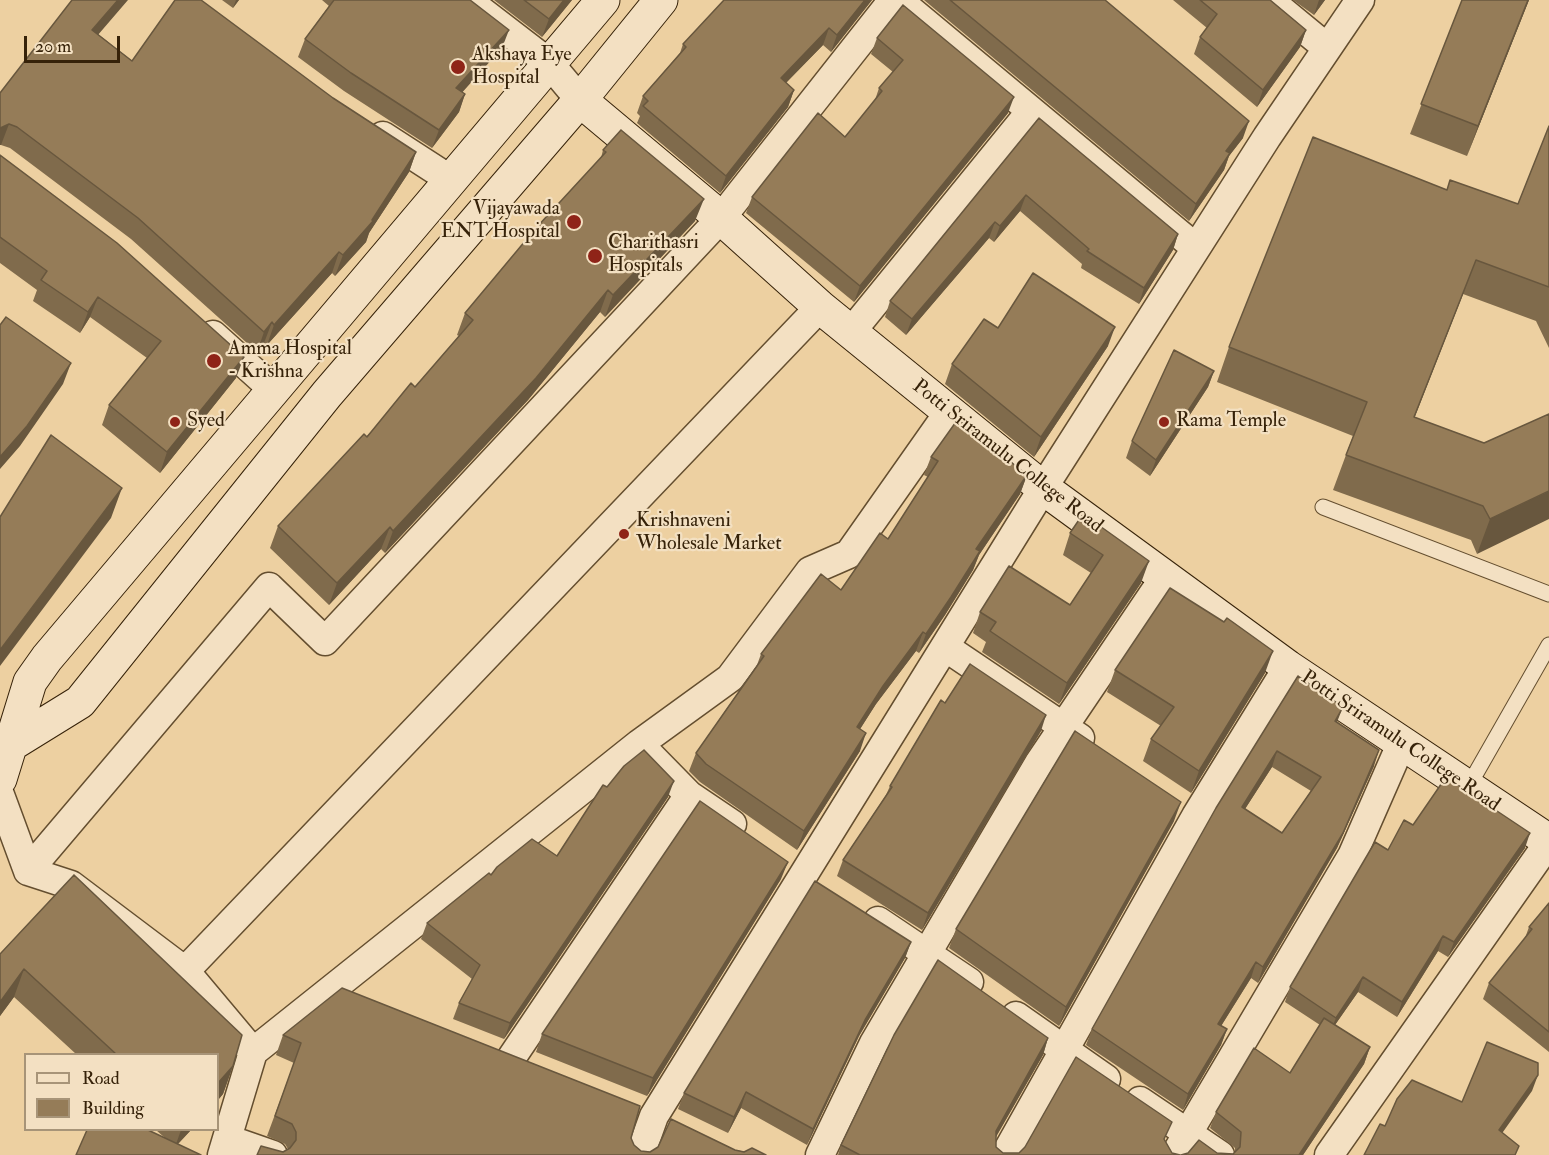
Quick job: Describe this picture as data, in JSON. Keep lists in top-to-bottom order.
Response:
{
  "streets": {
    "street": ["Potti Sriramulu College Road"]
  },
  "places": [
    "Akshaya Eye Hospital",
    "Vijayawada ENT Hospital",
    "Charithasri Hospitals",
    "Amma Hospital - Krishna",
    "Syed",
    "Rama Temple",
    "Krishnaveni Wholesale Market"
  ],
  "legend": ["Road", "Building"],
  "scale_bar": "20 m"
}
